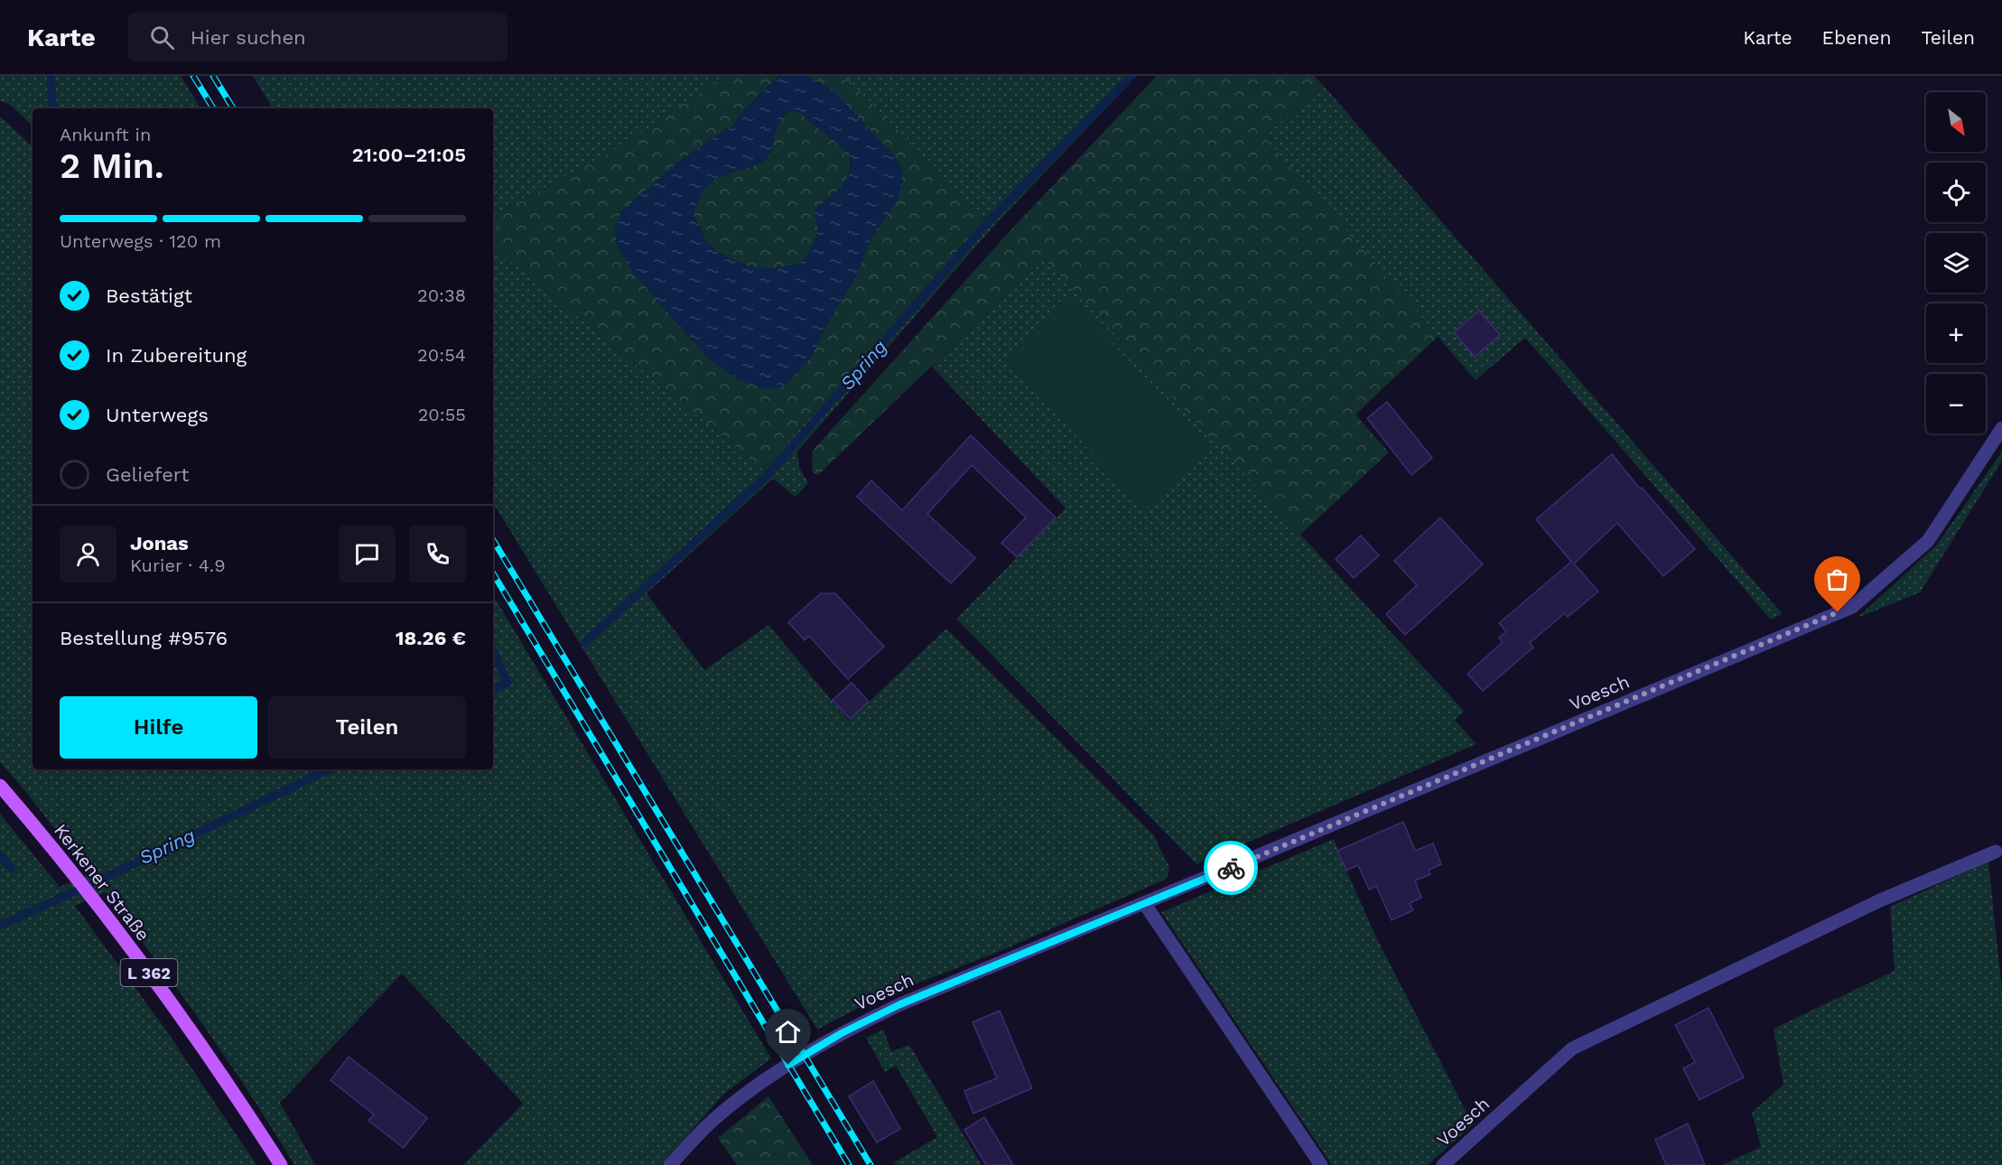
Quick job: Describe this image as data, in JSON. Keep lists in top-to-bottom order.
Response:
{
  "streets": {
    "main road": ["Kerkener Straße", "L 362"],
    "street": ["Voesch"]
  },
  "water": ["Spring"],
  "north": "bottom right",
  "page": {
    "header": "Karte",
    "search": "Hier suchen",
    "nav": ["Karte", "Ebenen", "Teilen"],
    "map_buttons": ["+", "−"],
    "heading": ["2 Min.", "Ankunft in", "21:00–21:05"],
    "panel": [
      "Jonas",
      "Kurier · 4.9",
      "Bestellung #9576",
      "18.26 €"
    ],
    "bar": "Unterwegs · 120 m",
    "list": [
      ["Bestätigt", "20:38"],
      ["In Zubereitung", "20:54"],
      ["Unterwegs", "20:55"],
      "Geliefert"
    ],
    "buttons": ["Hilfe", "Teilen"]
  }
}
